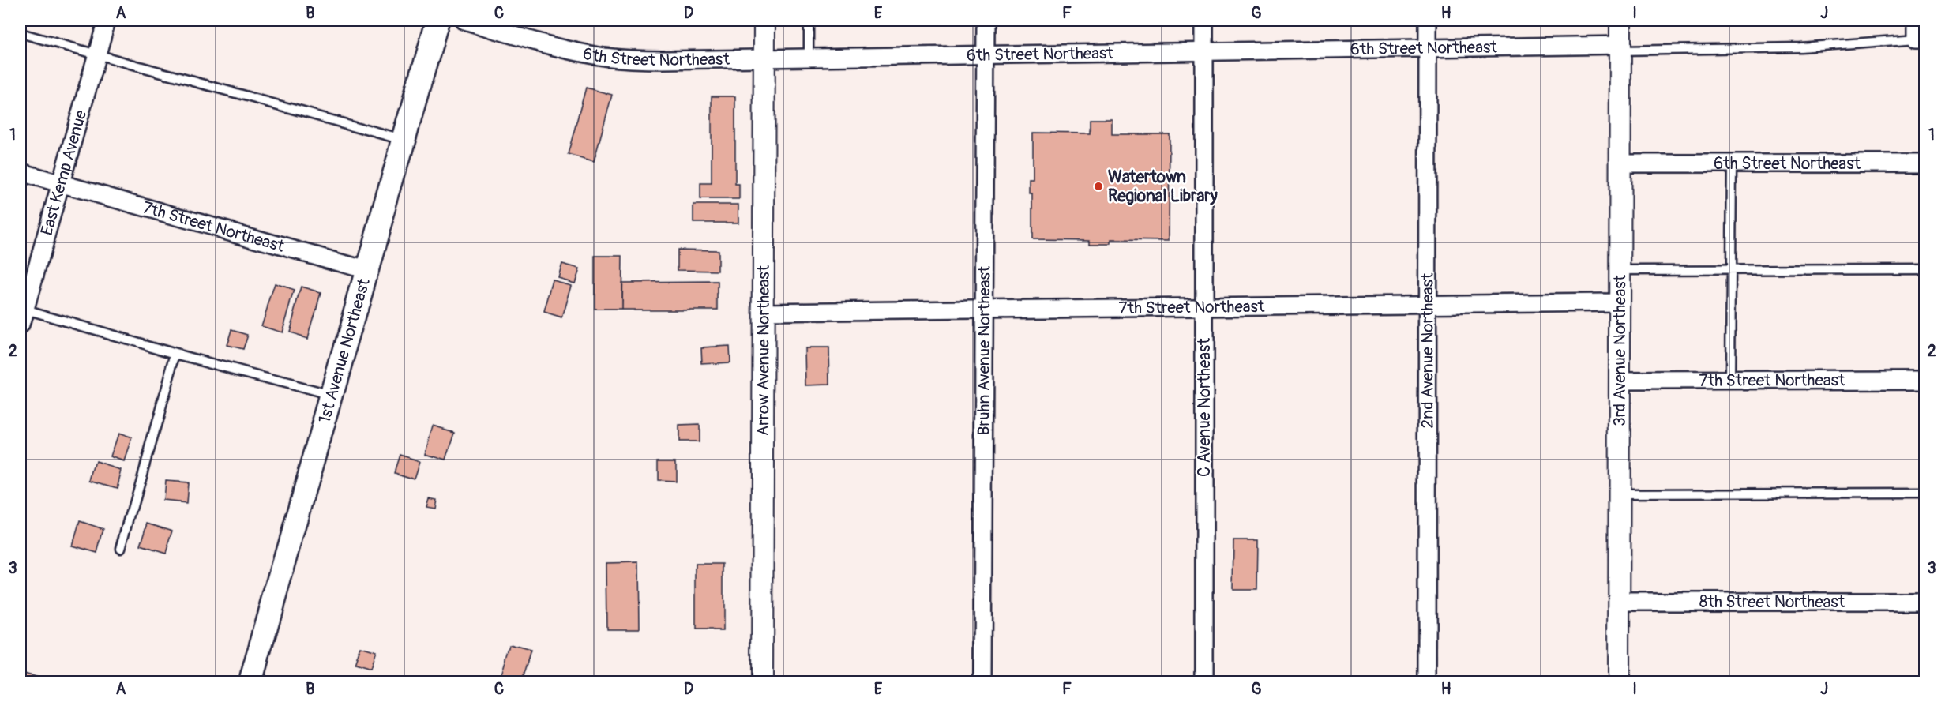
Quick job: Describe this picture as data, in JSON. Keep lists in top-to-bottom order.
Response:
{
  "streets": {
    "main road": ["1st Avenue Northeast"],
    "street": [
      "6th Street Northeast",
      "East Kemp Avenue",
      "7th Street Northeast",
      "Arrow Avenue Northeast",
      "Bruhn Avenue Northeast",
      "2nd Avenue Northeast",
      "3rd Avenue Northeast",
      "C Avenue Northeast",
      "8th Street Northeast"
    ]
  },
  "crossings": [
    ["6th Street Northeast", "Arrow Avenue Northeast"],
    ["6th Street Northeast", "Bruhn Avenue Northeast"],
    ["6th Street Northeast", "2nd Avenue Northeast"],
    ["6th Street Northeast", "3rd Avenue Northeast"],
    ["6th Street Northeast", "C Avenue Northeast"],
    ["East Kemp Avenue", "7th Street Northeast"],
    ["7th Street Northeast", "1st Avenue Northeast"],
    ["7th Street Northeast", "Arrow Avenue Northeast"],
    ["7th Street Northeast", "Bruhn Avenue Northeast"],
    ["7th Street Northeast", "2nd Avenue Northeast"],
    ["7th Street Northeast", "3rd Avenue Northeast"],
    ["7th Street Northeast", "C Avenue Northeast"],
    ["3rd Avenue Northeast", "8th Street Northeast"]
  ],
  "places": ["Watertown Regional Library"],
  "grid": {
    "columns": [
      "A",
      "B",
      "C",
      "D",
      "E",
      "F",
      "G",
      "H",
      "I",
      "J"
    ],
    "rows": ["1", "2", "3"]
  }
}
